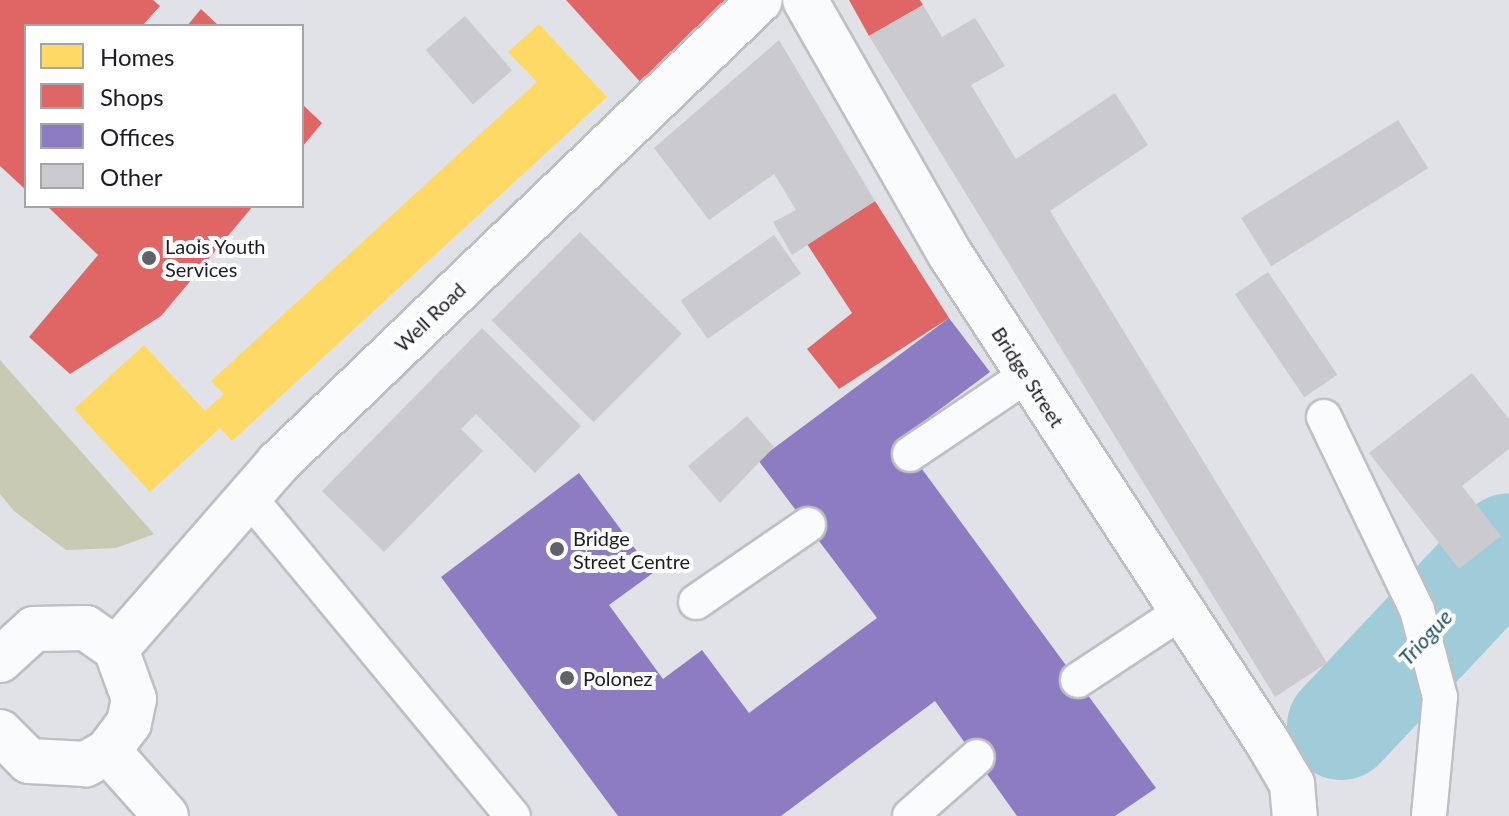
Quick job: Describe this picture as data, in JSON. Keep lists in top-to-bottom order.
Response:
{
  "streets": {
    "street": ["Well Road", "Bridge Street"]
  },
  "water": ["Triogue"],
  "places": ["Laois Youth Services", "Bridge Street Centre", "Polonez"],
  "legend": [
    "Homes",
    "Shops",
    "Offices",
    "Other"
  ]
}
